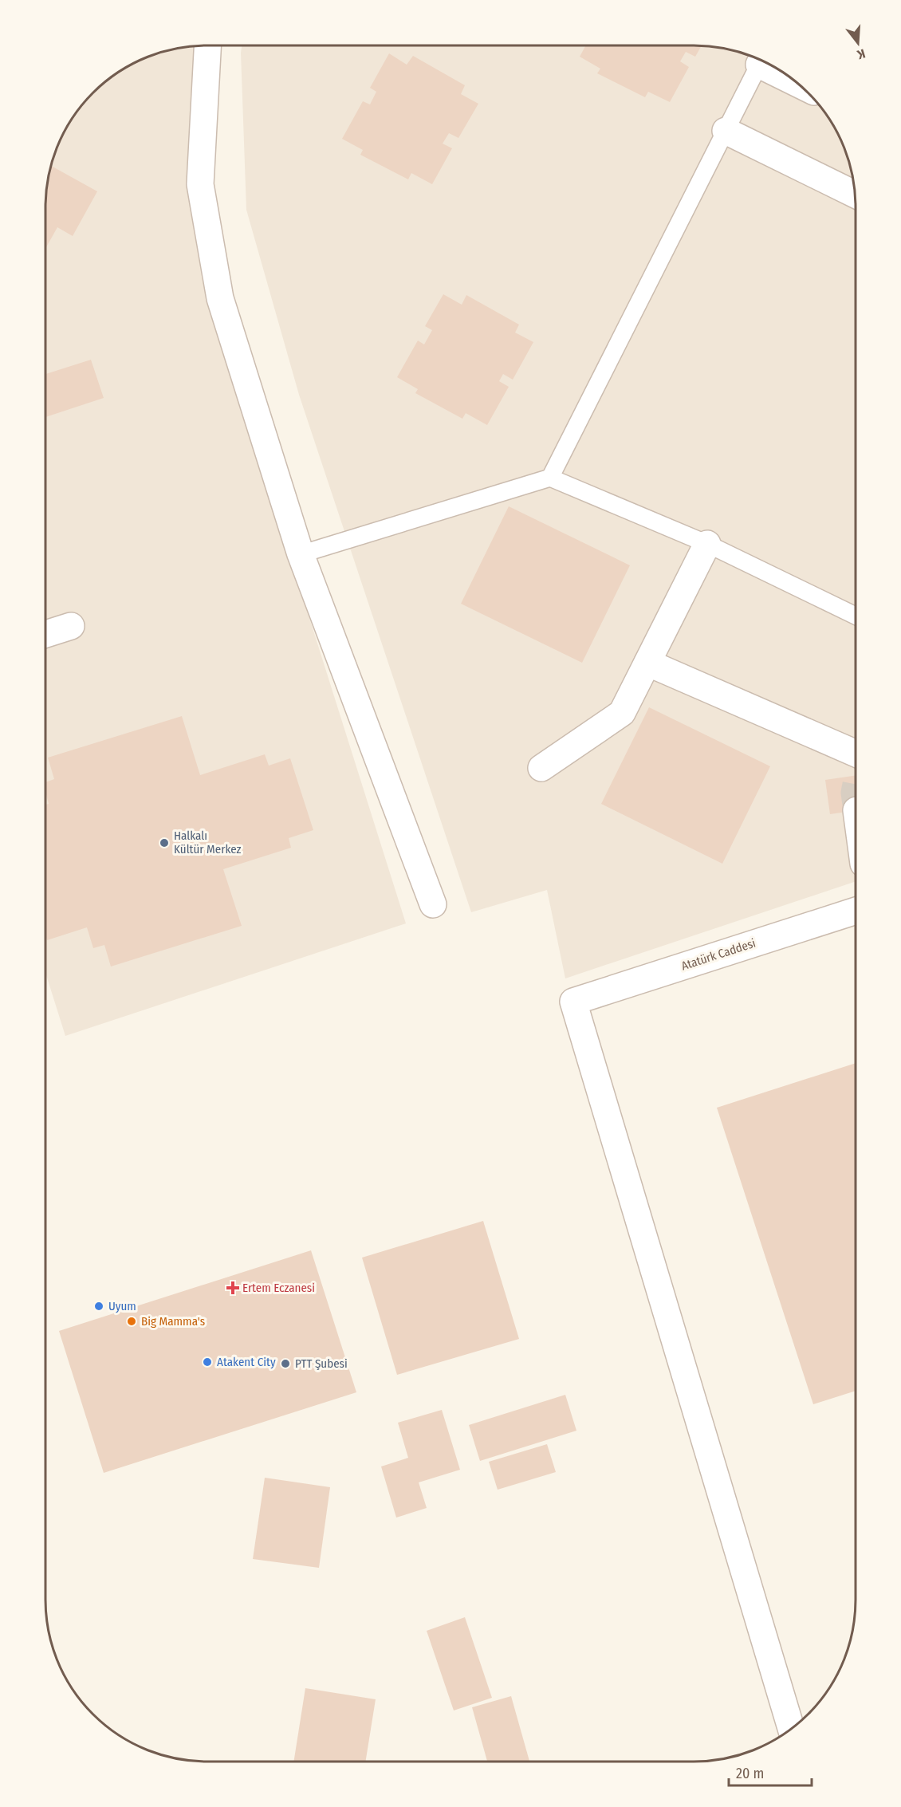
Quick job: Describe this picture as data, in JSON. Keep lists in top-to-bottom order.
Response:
{
  "streets": {
    "street": ["Atatürk Caddesi"]
  },
  "places": {
    "other": [
      "Halkalı Kültür Merkez",
      "Uyum",
      "Big Mamma's",
      "Atakent City",
      "PTT Şubesi"
    ],
    "health": ["Ertem Eczanesi"]
  },
  "scale_bar": "20 m",
  "north": "bottom"
}
